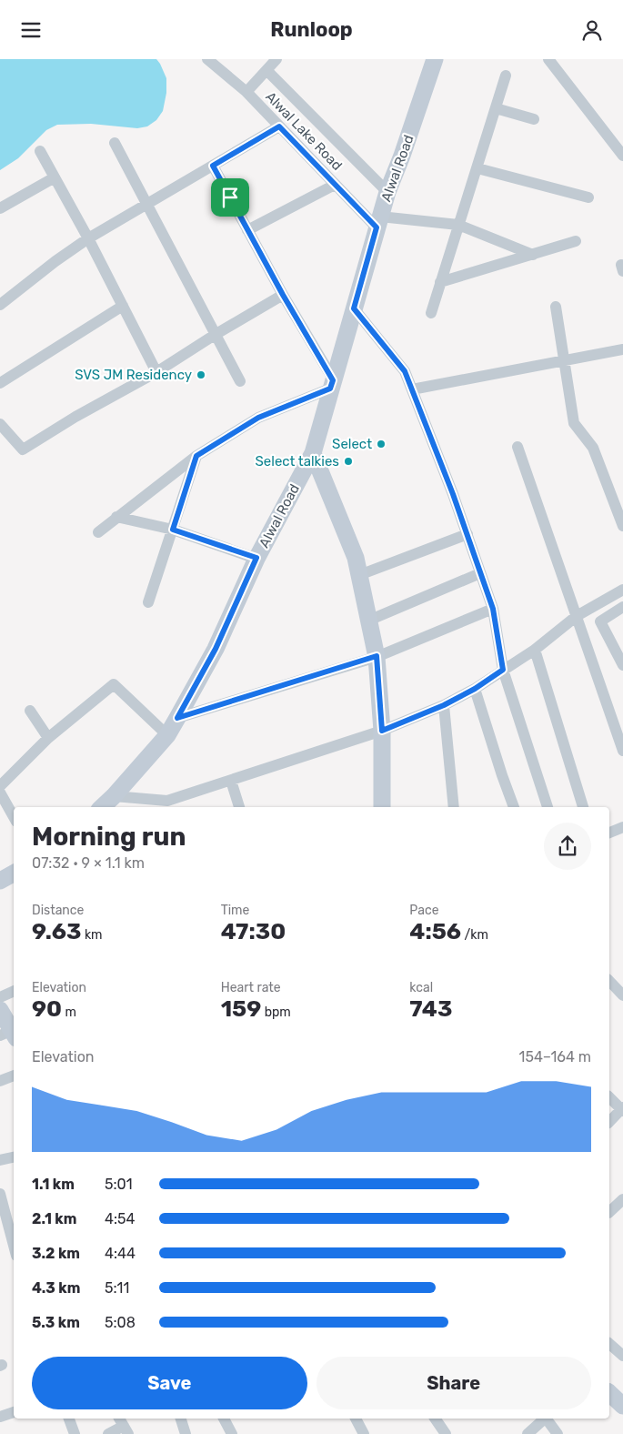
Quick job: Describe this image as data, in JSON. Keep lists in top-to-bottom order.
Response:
{
  "streets": {
    "main road": ["Alwal Road"],
    "street": ["Alwal Lake Road"]
  },
  "crossings": [
    ["Alwal Lake Road", "Alwal Road"]
  ],
  "places": ["SVS JM Residency", "Select", "Select talkies"],
  "page": {
    "header": "Runloop",
    "heading": ["Morning run", "07:32 · 9 × 1.1 km"],
    "stats": [
      ["Distance", "9.63 km"],
      ["Time", "47:30"],
      ["Pace", "4:56 /km"],
      ["Elevation", "90 m"],
      ["Heart rate", "159 bpm"],
      ["kcal", "743"]
    ],
    "chart": ["Elevation", "154–164 m"],
    "list": [
      {
        "name": "1.1 km",
        "note": "5:01"
      },
      {
        "name": "2.1 km",
        "note": "4:54"
      },
      {
        "name": "3.2 km",
        "note": "4:44"
      },
      {
        "name": "4.3 km",
        "note": "5:11"
      },
      {
        "name": "5.3 km",
        "note": "5:08"
      }
    ],
    "buttons": ["Save", "Share"]
  }
}
